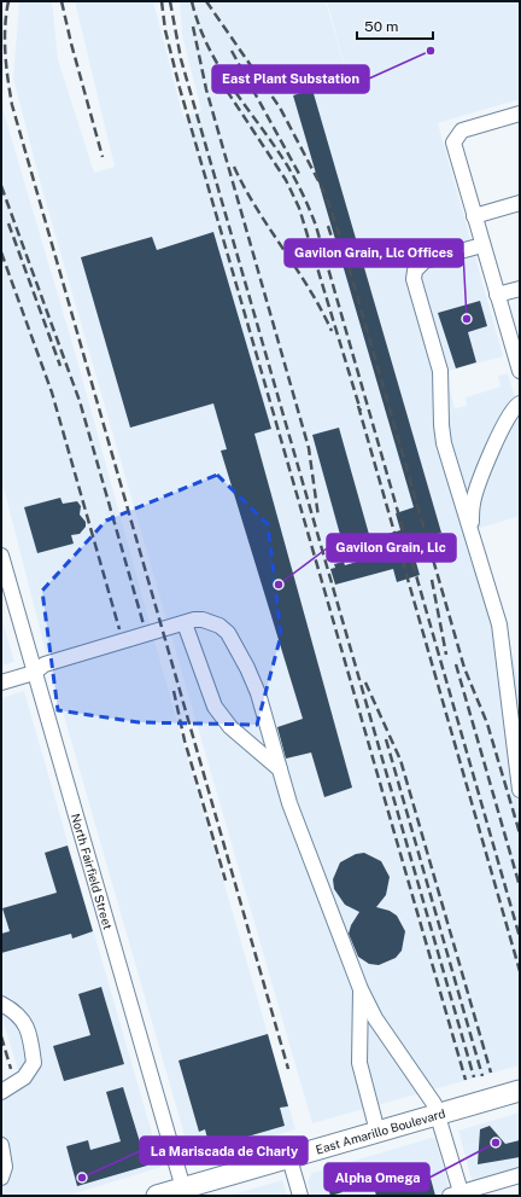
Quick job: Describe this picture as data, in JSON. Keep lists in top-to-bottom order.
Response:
{
  "streets": {
    "highway": ["East Amarillo Boulevard"],
    "street": ["North Fairfield Street"]
  },
  "crossings": [
    ["North Fairfield Street", "East Amarillo Boulevard"]
  ],
  "places": [
    "East Plant Substation",
    "Gavilon Grain, Llc Offices",
    "Gavilon Grain, Llc",
    "Alpha Omega",
    "La Mariscada de Charly"
  ],
  "scale_bar": "50 m"
}
